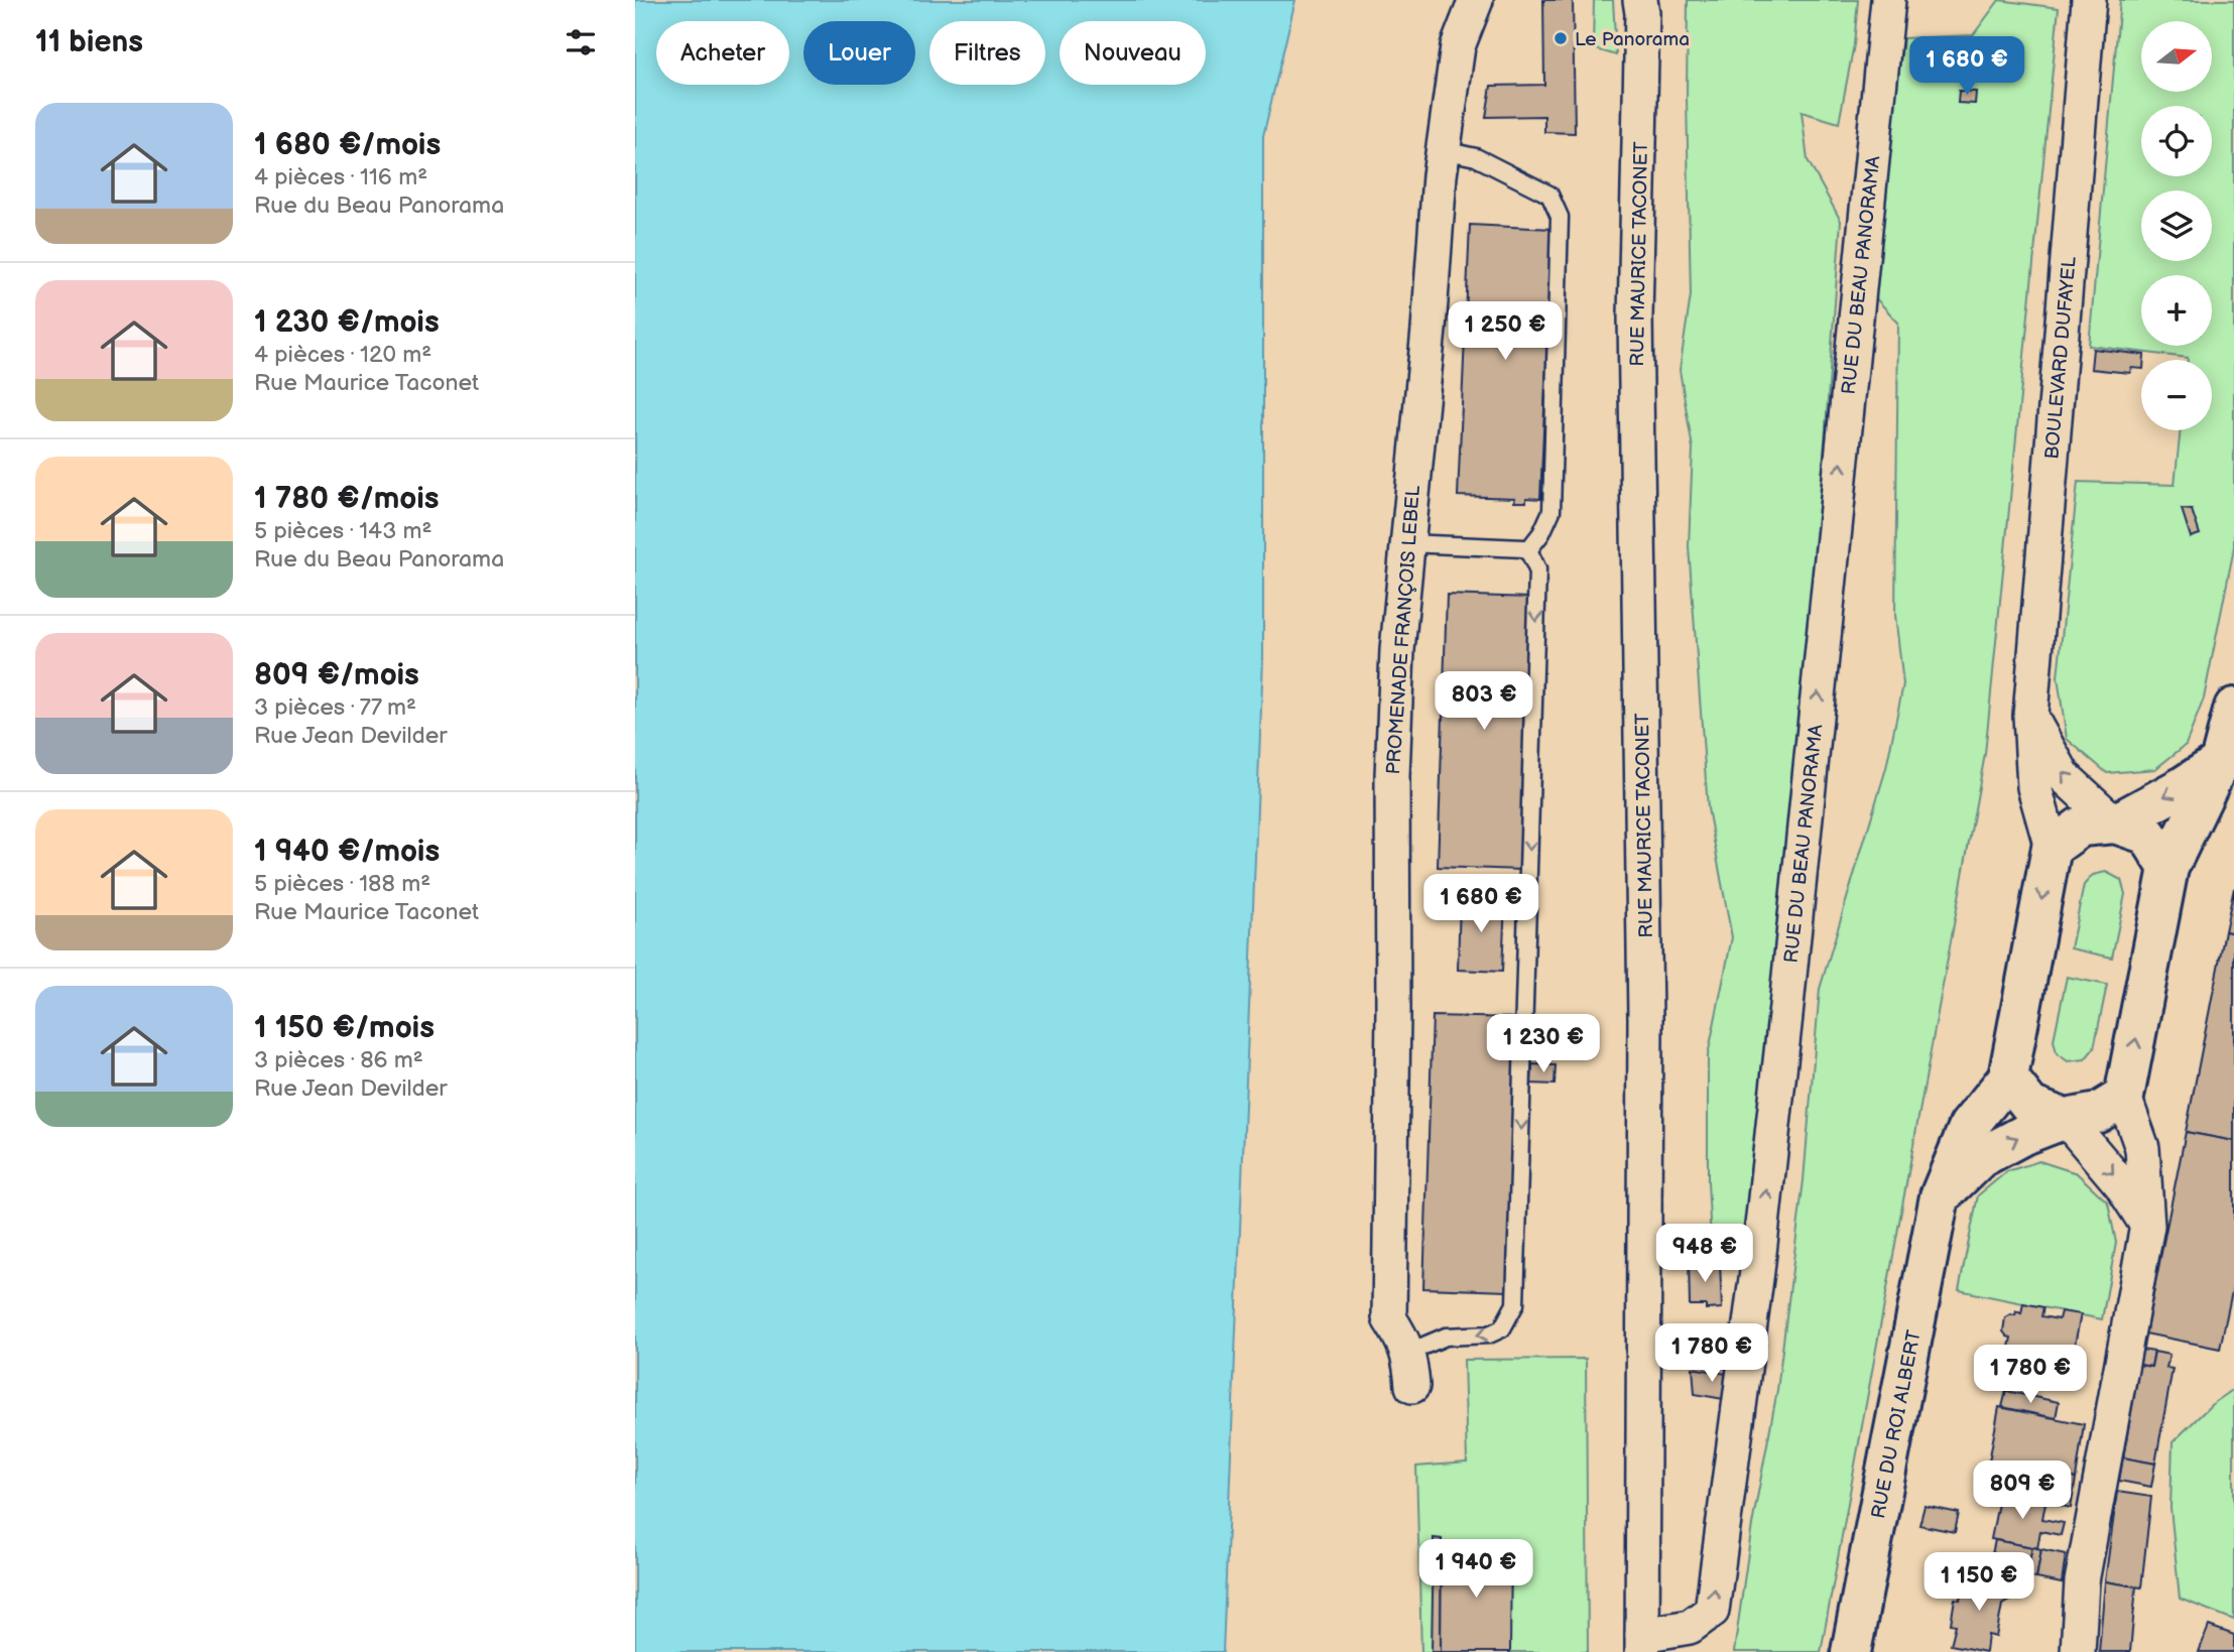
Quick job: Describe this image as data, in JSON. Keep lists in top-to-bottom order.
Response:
{
  "streets": {
    "street": [
      "RUE MAURICE TACONET",
      "RUE DU BEAU PANORAMA",
      "BOULEVARD DUFAYEL",
      "PROMENADE FRANÇOIS LEBEL",
      "RUE DU ROI ALBERT"
    ]
  },
  "crossings": [
    ["RUE MAURICE TACONET", "RUE DU BEAU PANORAMA"]
  ],
  "one_way": ["RUE DU BEAU PANORAMA"],
  "places": ["Le Panorama"],
  "north": "right",
  "page": {
    "heading": "11 biens",
    "map_buttons": ["+", "−"],
    "chip": [
      "Acheter",
      "Louer",
      "Filtres",
      "Nouveau"
    ],
    "price": [
      "1 680 €",
      "1 250 €",
      "803 €",
      "1 680 €",
      "1 230 €",
      "948 €",
      "1 780 €",
      "1 780 €",
      "809 €",
      "1 940 €",
      "1 150 €"
    ],
    "list": [
      {
        "name": "1 680 €/mois",
        "note": "4 pièces · 116 m² · Rue du Beau Panorama"
      },
      {
        "name": "1 230 €/mois",
        "note": "4 pièces · 120 m² · Rue Maurice Taconet"
      },
      {
        "name": "1 780 €/mois",
        "note": "5 pièces · 143 m² · Rue du Beau Panorama"
      },
      {
        "name": "809 €/mois",
        "note": "3 pièces · 77 m² · Rue Jean Devilder"
      },
      {
        "name": "1 940 €/mois",
        "note": "5 pièces · 188 m² · Rue Maurice Taconet"
      },
      {
        "name": "1 150 €/mois",
        "note": "3 pièces · 86 m² · Rue Jean Devilder"
      }
    ]
  }
}
